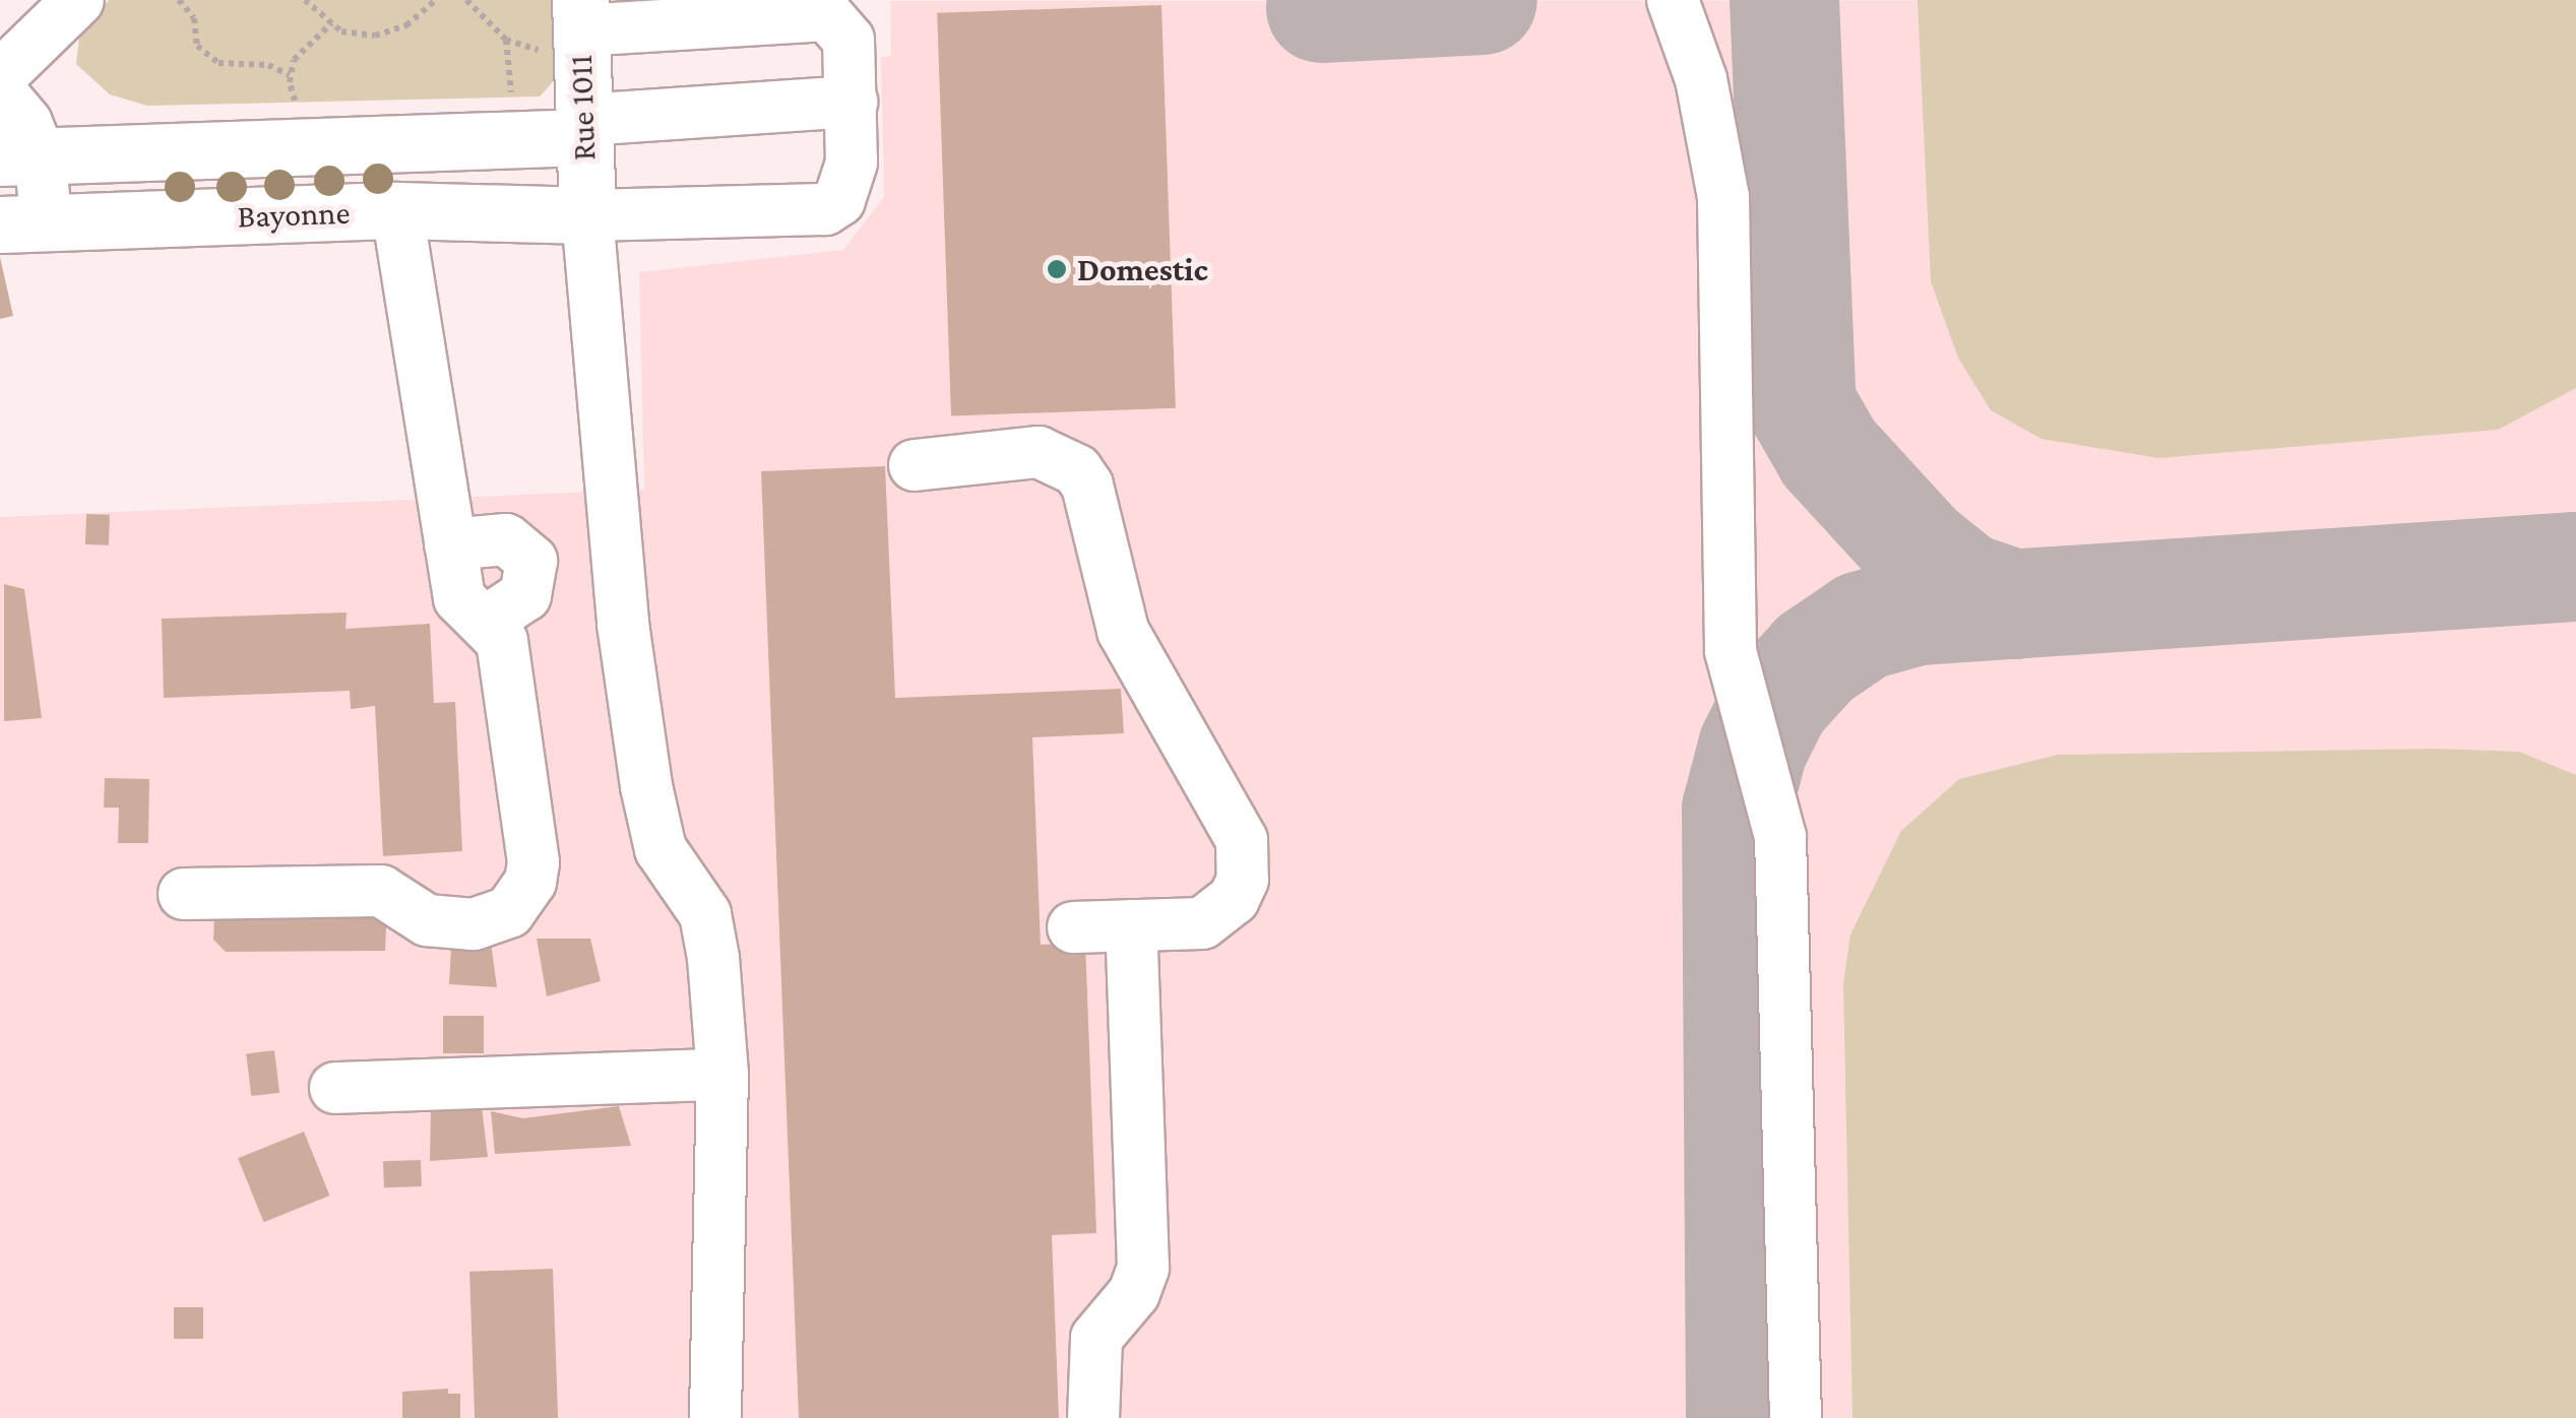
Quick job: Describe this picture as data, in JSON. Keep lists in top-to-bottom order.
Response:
{
  "streets": {
    "main road": ["Rue 1011", "Bayonne"]
  },
  "crossings": [
    ["Rue 1011", "Bayonne"]
  ],
  "places": ["Domestic"]
}
